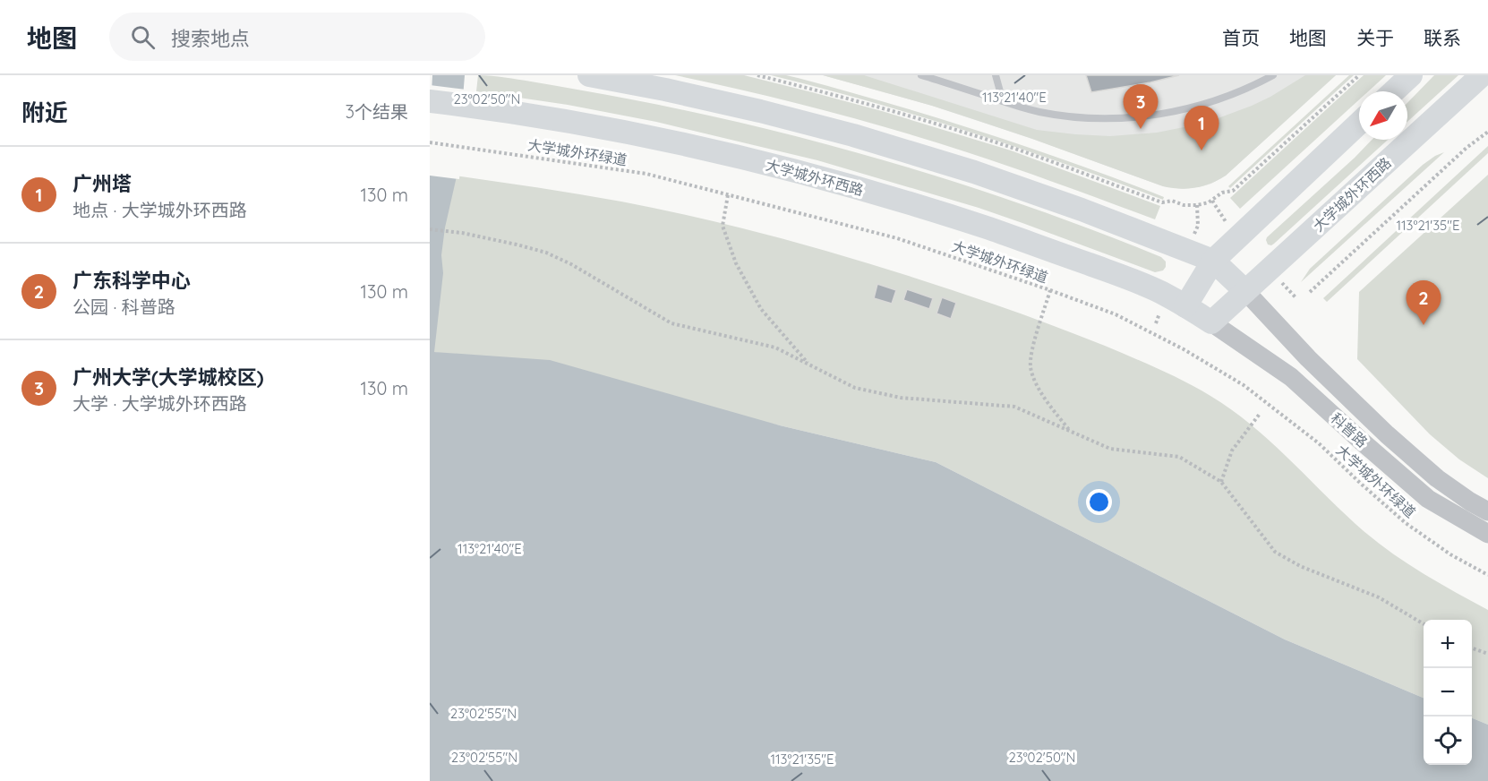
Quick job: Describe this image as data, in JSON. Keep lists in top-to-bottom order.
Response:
{
  "streets": {
    "main road": ["大学城外环西路"],
    "street": ["科普路"],
    "path": ["大学城外环绿道"]
  },
  "crossings": [
    ["大学城外环西路", "科普路"]
  ],
  "north": "bottom left",
  "page": {
    "header": "地图",
    "search": "搜索地点",
    "nav": [
      "首页",
      "地图",
      "关于",
      "联系"
    ],
    "heading": ["附近", "3个结果"],
    "pins": ["3", "1", "2"],
    "list": [
      {
        "mark": "1",
        "name": "广州塔",
        "note": "地点 · 大学城外环西路",
        "value": "130 m"
      },
      {
        "mark": "2",
        "name": "广东科学中心",
        "note": "公园 · 科普路",
        "value": "130 m"
      },
      {
        "mark": "3",
        "name": "广州大学(大学城校区)",
        "note": "大学 · 大学城外环西路",
        "value": "130 m"
      }
    ],
    "map_buttons": ["+", "−"]
  },
  "coordinates": [
    "113°21'40\"E",
    "23°02'50\"N",
    "113°21'35\"E",
    "23°02'55\"N"
  ]
}
